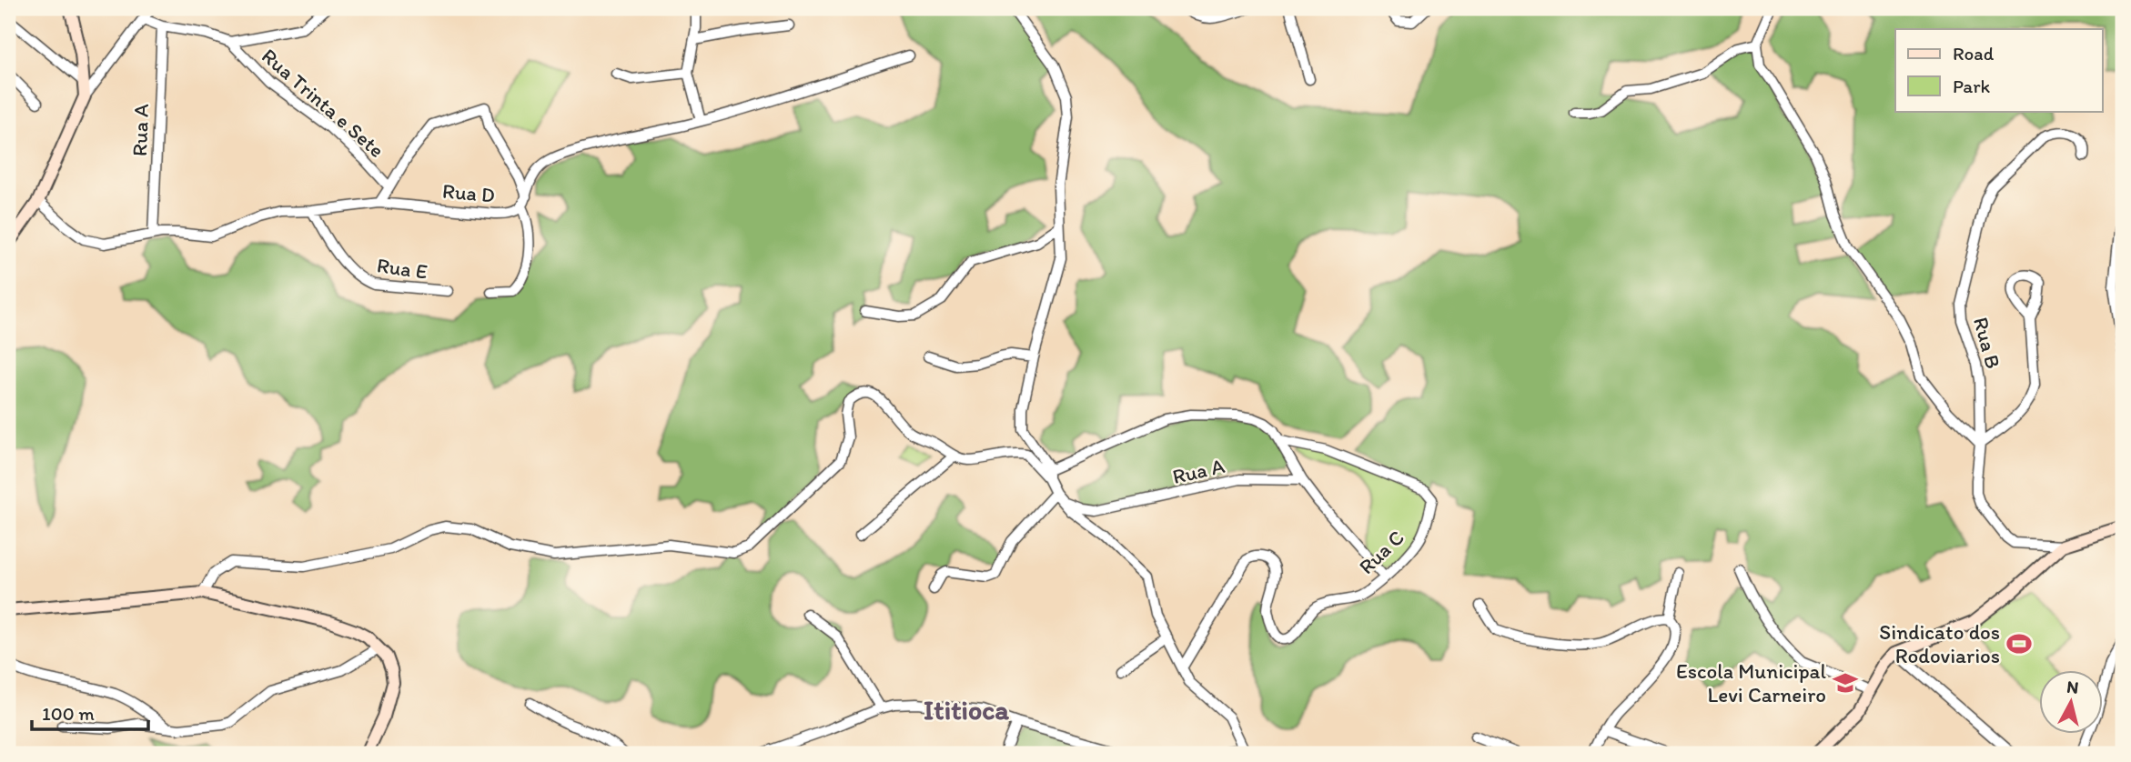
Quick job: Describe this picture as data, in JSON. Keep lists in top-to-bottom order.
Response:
{
  "streets": {
    "street": [
      "Rua Trinta e Sete",
      "Rua A",
      "Rua D",
      "Rua E",
      "Rua B",
      "Rua C"
    ]
  },
  "crossings": [
    ["Rua Trinta e Sete", "Rua A"],
    ["Rua A", "Rua D"],
    ["Rua D", "Rua E"]
  ],
  "districts": ["Ititioca"],
  "places": {
    "sports": ["Sindicato dos Rodoviarios"],
    "school or university": ["Escola Municipal Levi Carneiro"]
  },
  "legend": ["Road", "Park"],
  "scale_bar": "100 m",
  "north": "top"
}
